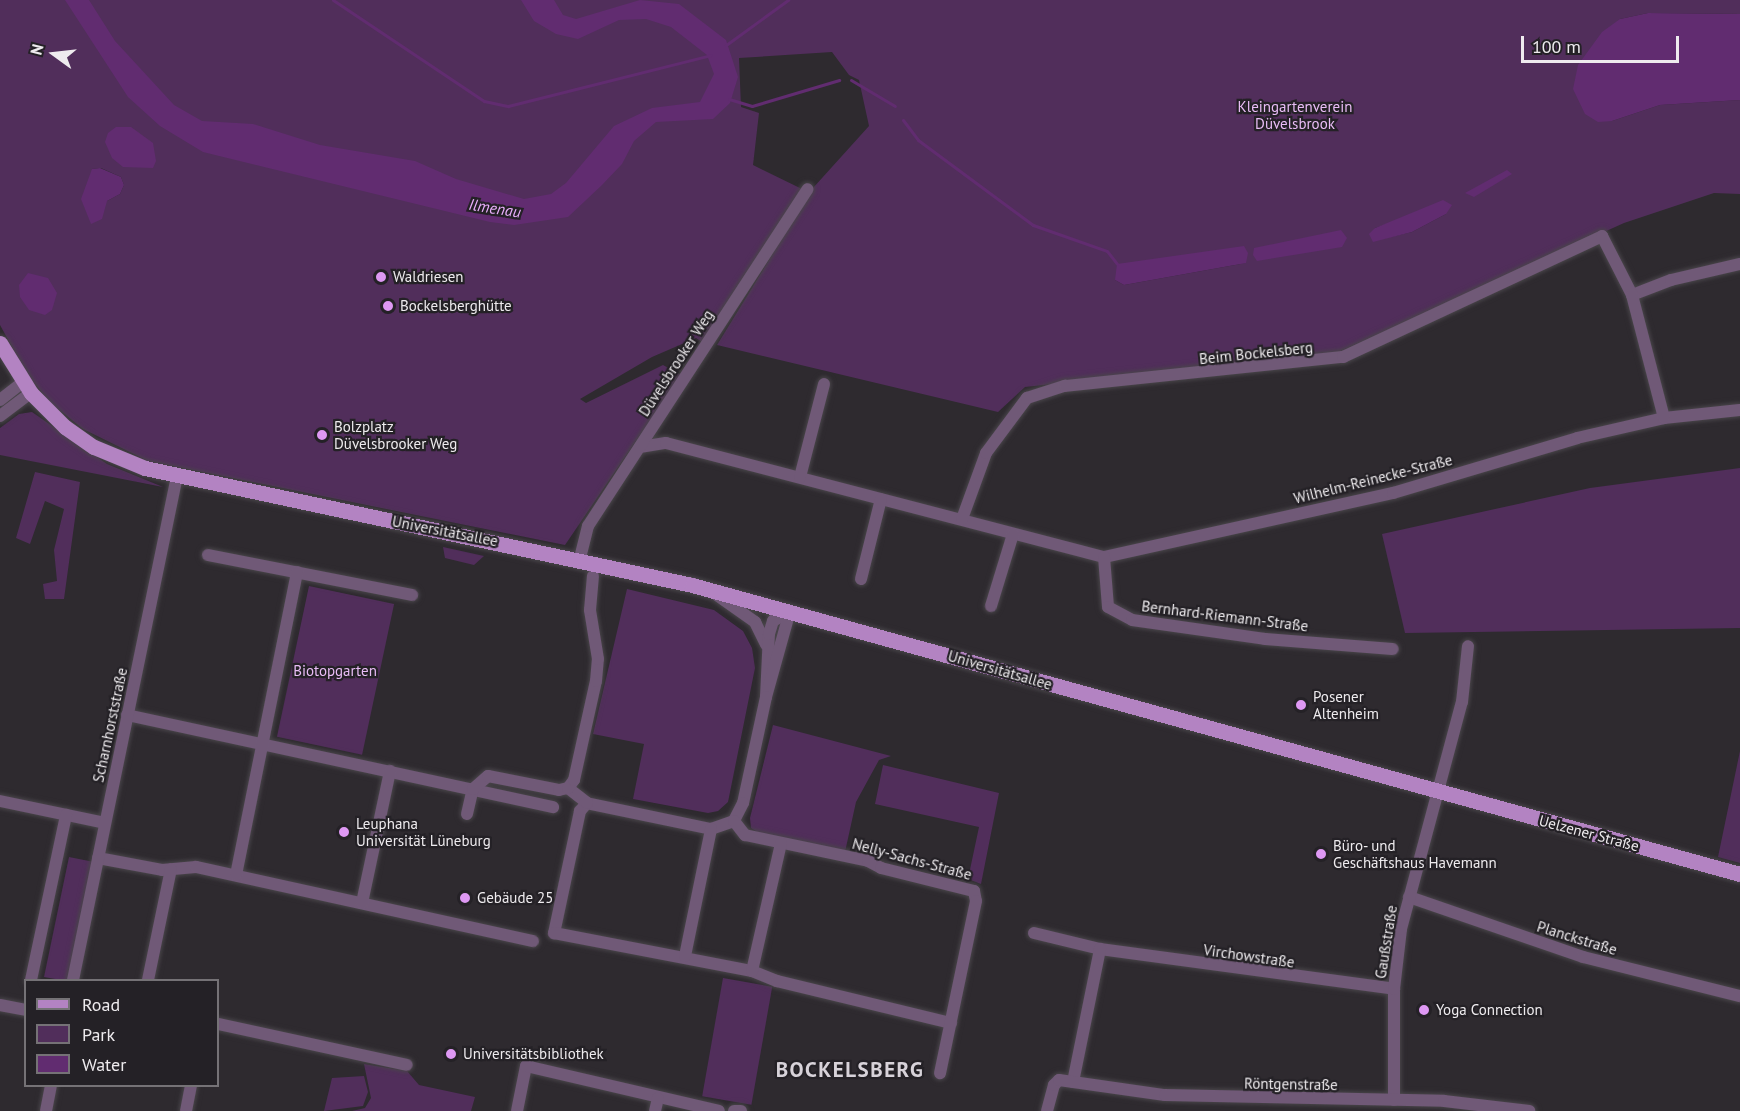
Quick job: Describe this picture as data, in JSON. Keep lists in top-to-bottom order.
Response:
{
  "streets": {
    "main road": ["Universitätsallee", "Uelzener Straße"],
    "street": [
      "Beim Bockelsberg",
      "Düvelsbrooker Weg",
      "Wilhelm-Reinecke-Straße",
      "Bernhard-Riemann-Straße",
      "Scharnhorststraße",
      "Nelly-Sachs-Straße",
      "Planckstraße",
      "Gaußstraße",
      "Virchowstraße",
      "Röntgenstraße"
    ]
  },
  "crossings": [
    ["Beim Bockelsberg", "Wilhelm-Reinecke-Straße"],
    ["Düvelsbrooker Weg", "Wilhelm-Reinecke-Straße"],
    ["Düvelsbrooker Weg", "Universitätsallee"],
    ["Wilhelm-Reinecke-Straße", "Bernhard-Riemann-Straße"],
    ["Universitätsallee", "Scharnhorststraße"],
    ["Universitätsallee", "Uelzener Straße"],
    ["Universitätsallee", "Gaußstraße"],
    ["Uelzener Straße", "Gaußstraße"],
    ["Planckstraße", "Gaußstraße"],
    ["Gaußstraße", "Virchowstraße"],
    ["Gaußstraße", "Röntgenstraße"]
  ],
  "districts": ["BOCKELSBERG"],
  "water": ["Ilmenau"],
  "parks": ["Kleingartenverein Düvelsbrook", "Biotopgarten"],
  "places": [
    "Waldriesen",
    "Bockelsberghütte",
    "Bolzplatz Düvelsbrooker Weg",
    "Posener Altenheim",
    "Leuphana Universität Lüneburg",
    "Büro- und Geschäftshaus Havemann",
    "Gebäude 25",
    "Yoga Connection",
    "Universitätsbibliothek"
  ],
  "legend": ["Road", "Park", "Water"],
  "scale_bar": "100 m",
  "north": "left"
}
